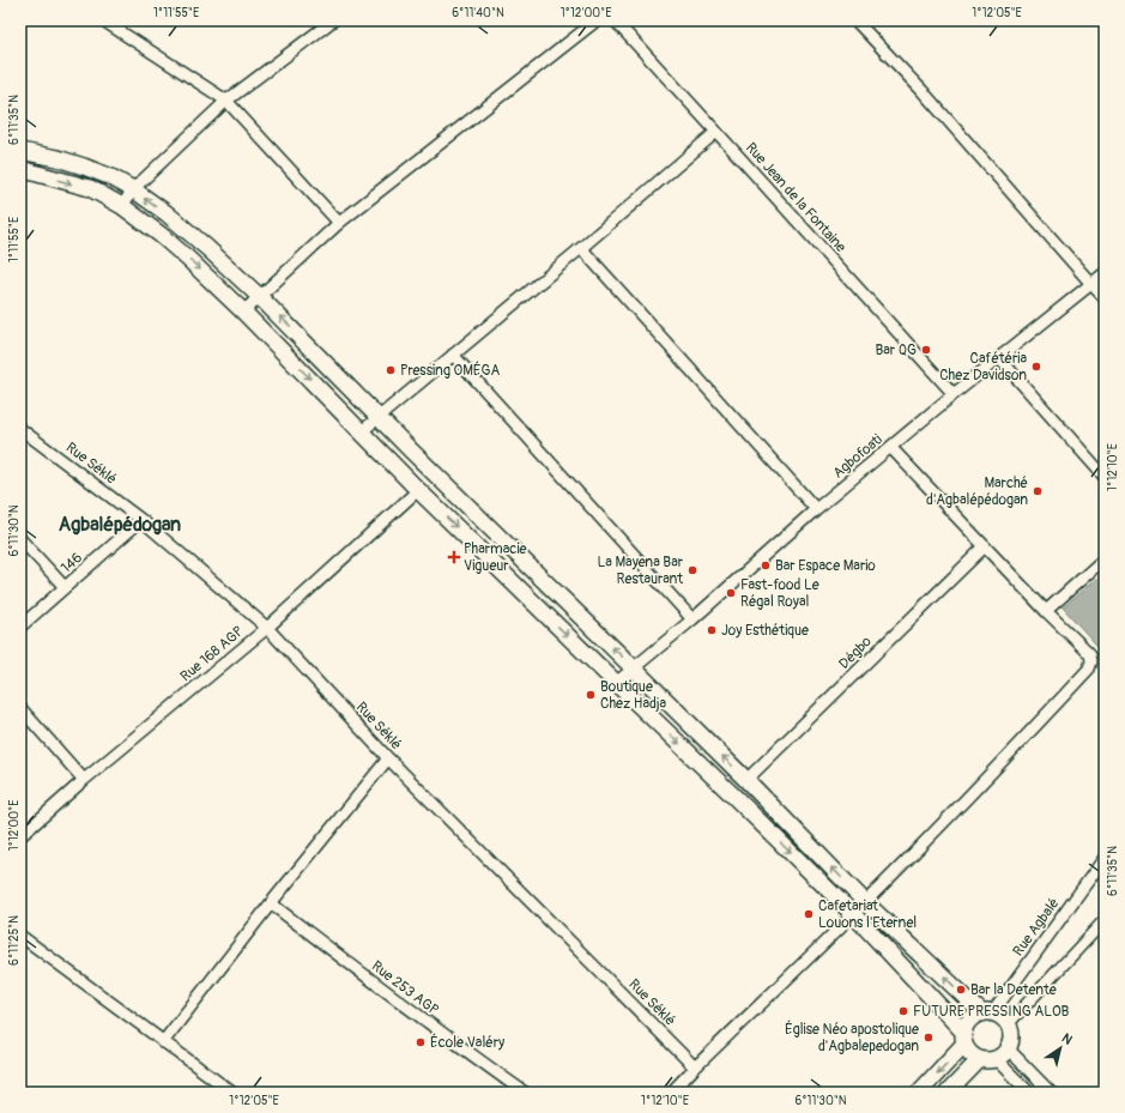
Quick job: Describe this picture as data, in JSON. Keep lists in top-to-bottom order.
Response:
{
  "streets": {
    "street": [
      "Rue Jean de la Fontaine",
      "Agbofoati",
      "Rue Séklé",
      "146",
      "Dégbo",
      "Rue 168 AGP",
      "Rue Agbalé",
      "Rue 253 AGP"
    ]
  },
  "crossings": [
    ["Rue Jean de la Fontaine", "Agbofoati"],
    ["Rue Séklé", "146"],
    ["Rue Séklé", "Rue 168 AGP"]
  ],
  "districts": ["Agbalépédogan"],
  "places": {
    "other": [
      "Bar QG",
      "Cafétéria Chez Davidson",
      "Pressing OMÉGA",
      "Marché d'Agbalépédogan",
      "Bar Espace Mario",
      "La Mayena Bar Restaurant",
      "Fast-food Le Régal Royal",
      "Joy Esthétique",
      "Boutique Chez Hadja",
      "Cafetariat Louons l'Eternel",
      "Bar la Detente",
      "FUTURE PRESSING ALOB",
      "Église Néo apostolique d'Agbalepedogan",
      "École Valéry"
    ],
    "health": ["Pharmacie Vigueur"]
  },
  "north": "top right",
  "coordinates": [
    "1°11'55\"E",
    "6°11'40\"N",
    "1°12'00\"E",
    "1°12'05\"E",
    "6°11'35\"N",
    "1°12'10\"E",
    "6°11'30\"N",
    "6°11'25\"N"
  ]
}
